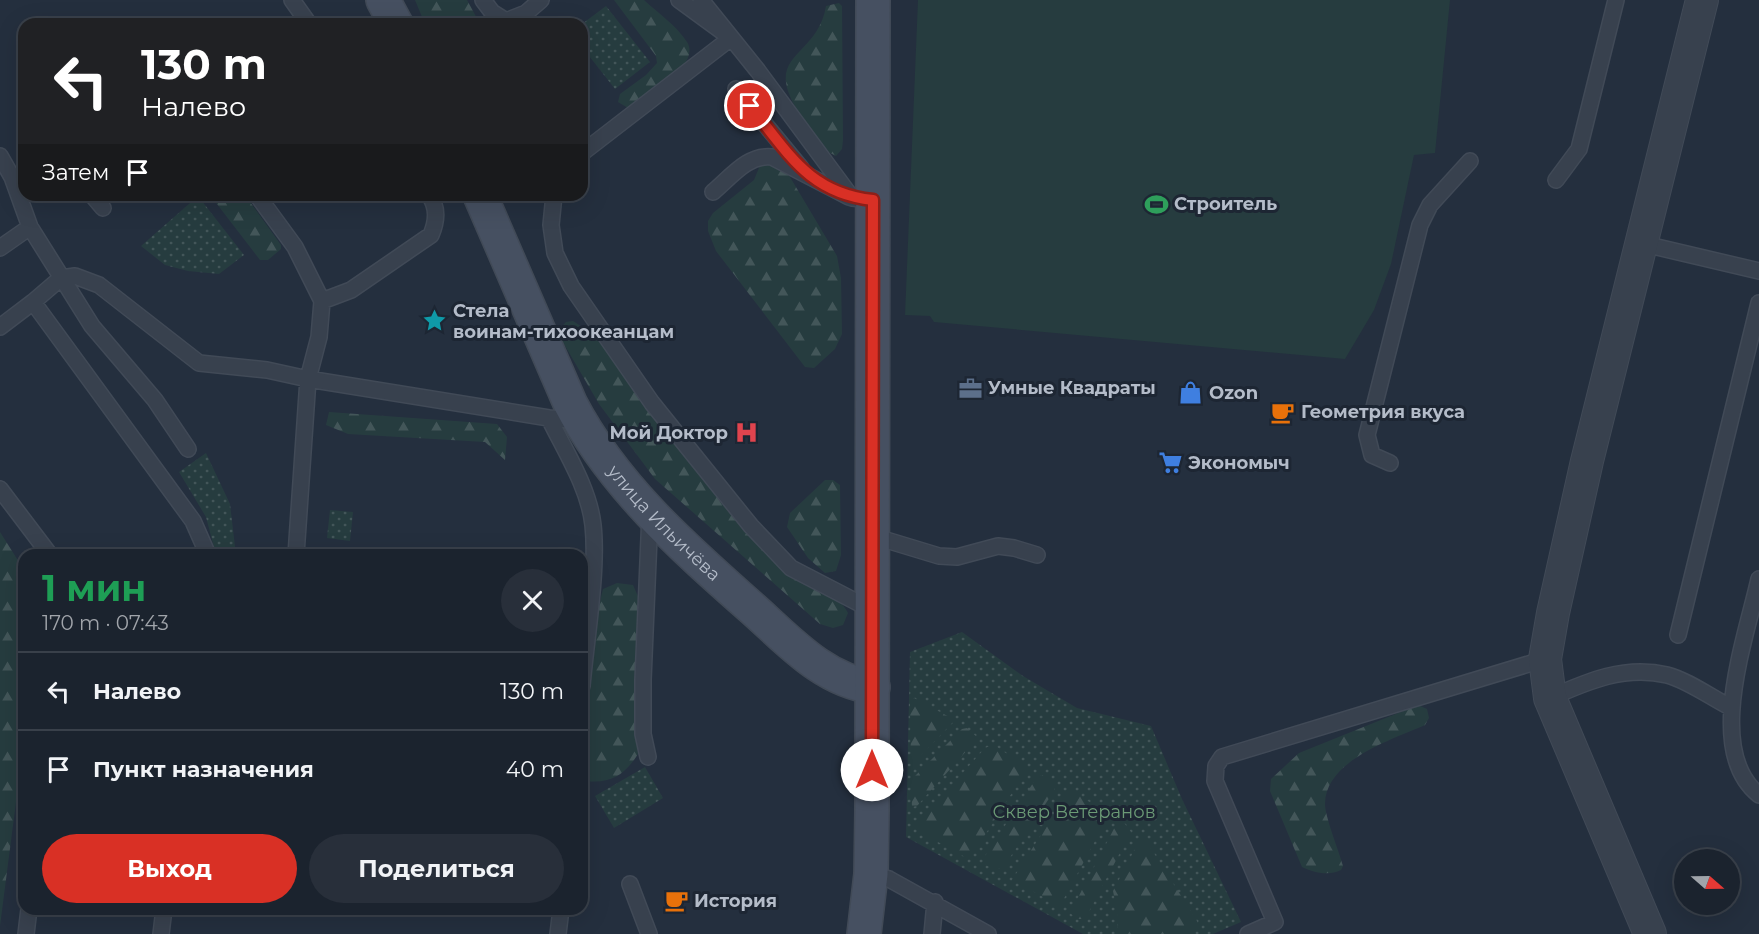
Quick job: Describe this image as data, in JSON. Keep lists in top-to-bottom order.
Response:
{
  "streets": {
    "main road": ["улица Ильичёва"]
  },
  "parks": ["Сквер Ветеранов"],
  "places": {
    "sports": ["Строитель"],
    "place": ["Стела воинам-тихоокеанцам"],
    "office": ["Умные Квадраты"],
    "shop": ["Ozon"],
    "cafe": ["Геометрия вкуса", "История"],
    "hospital": ["Мой Доктор"],
    "supermarket": ["Экономыч"]
  },
  "north": "right",
  "page": {
    "turn": ["130 m", "Налево"],
    "then": "Затем",
    "heading": ["1 мин", "170 m · 07:43"],
    "list": [
      {
        "name": "Налево",
        "value": "130 m"
      },
      {
        "name": "Пункт назначения",
        "value": "40 m"
      }
    ],
    "buttons": ["Выход", "Поделиться"]
  }
}
